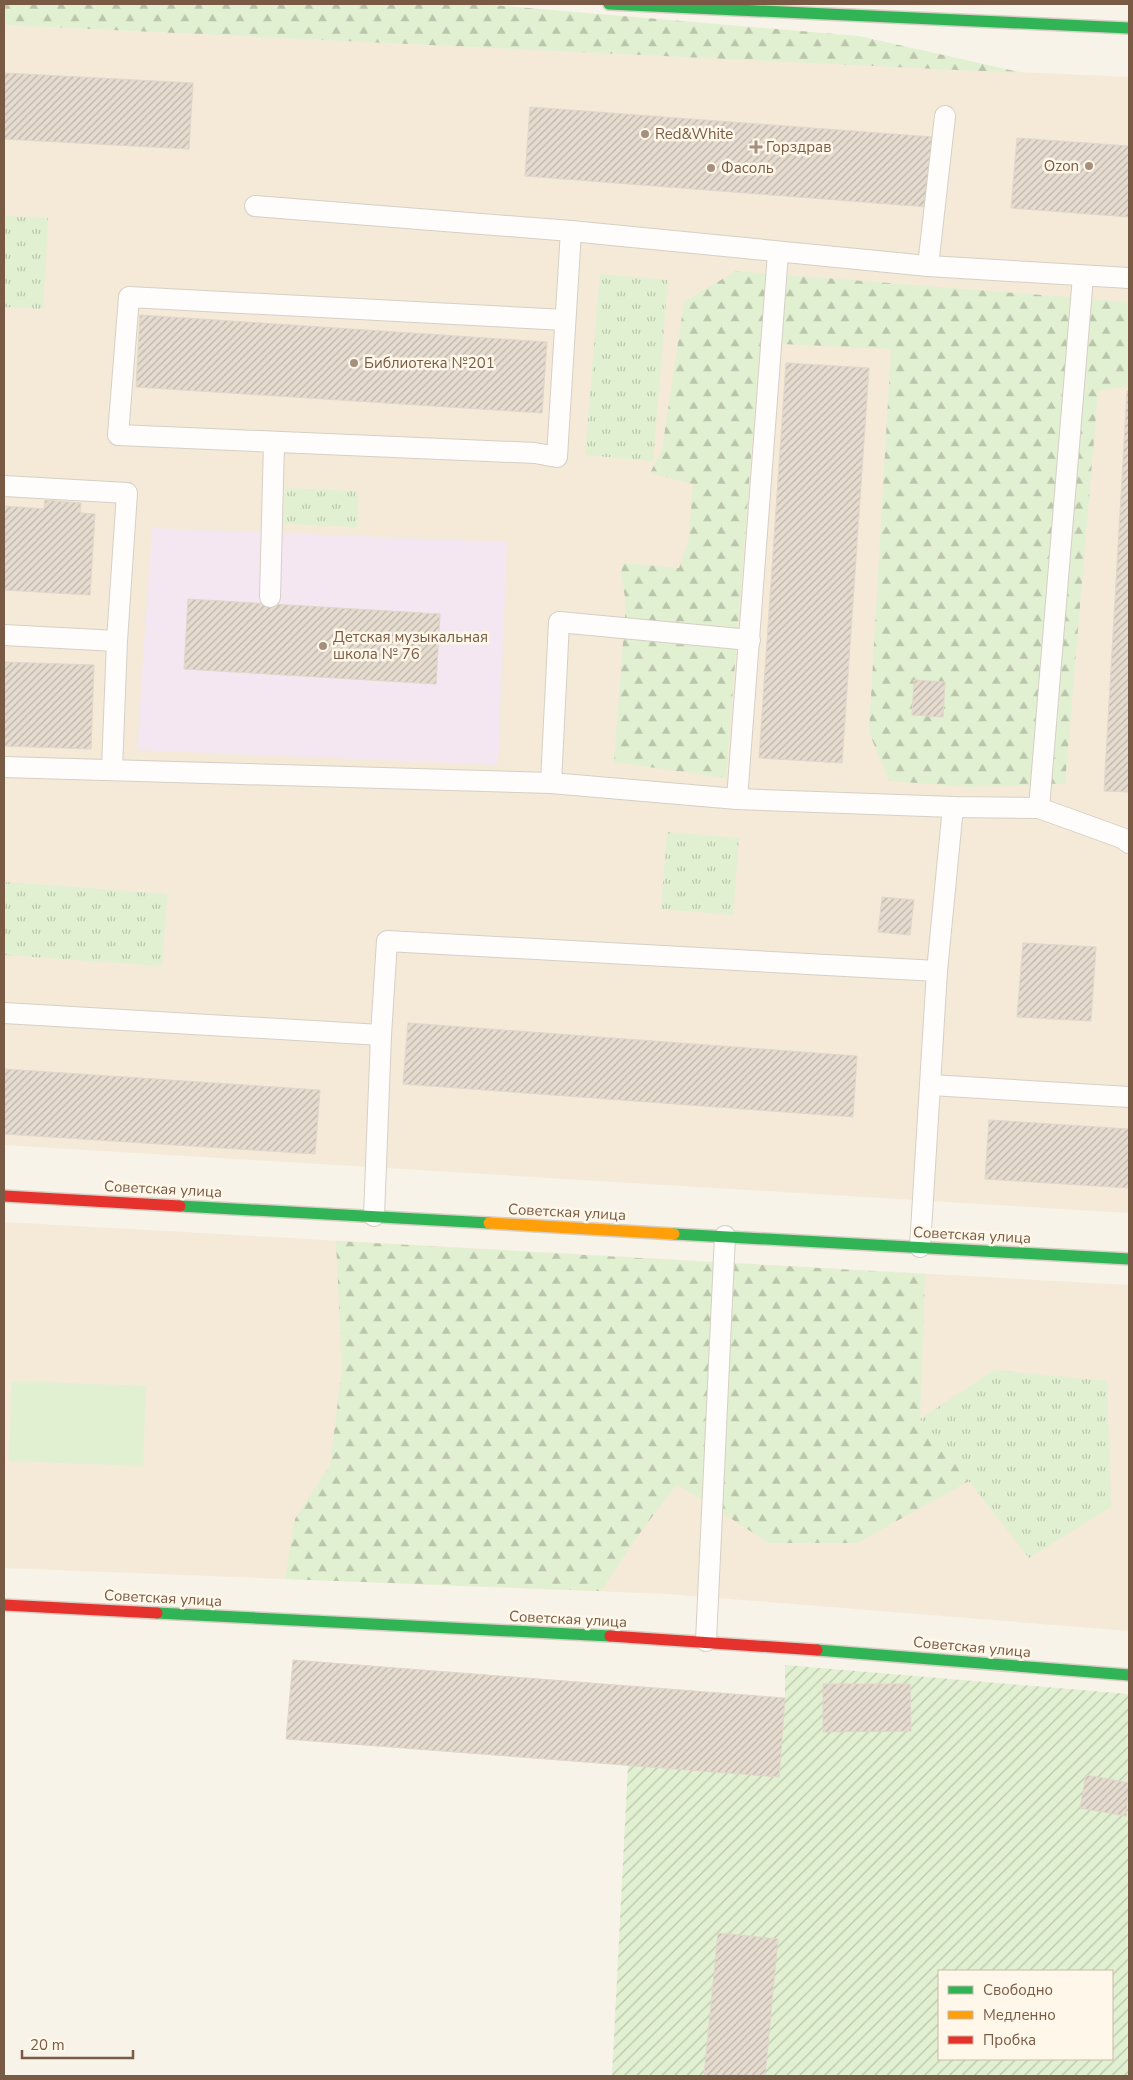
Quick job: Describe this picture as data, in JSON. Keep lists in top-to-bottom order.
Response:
{
  "streets": {
    "street": ["Советская улица"]
  },
  "places": {
    "other": [
      "Red&White",
      "Ozon",
      "Фасоль",
      "Библиотека №201",
      "Детская музыкальная школа № 76"
    ],
    "health": ["Горздрав"]
  },
  "legend": ["Свободно", "Медленно", "Пробка"],
  "scale_bar": "20 m"
}
